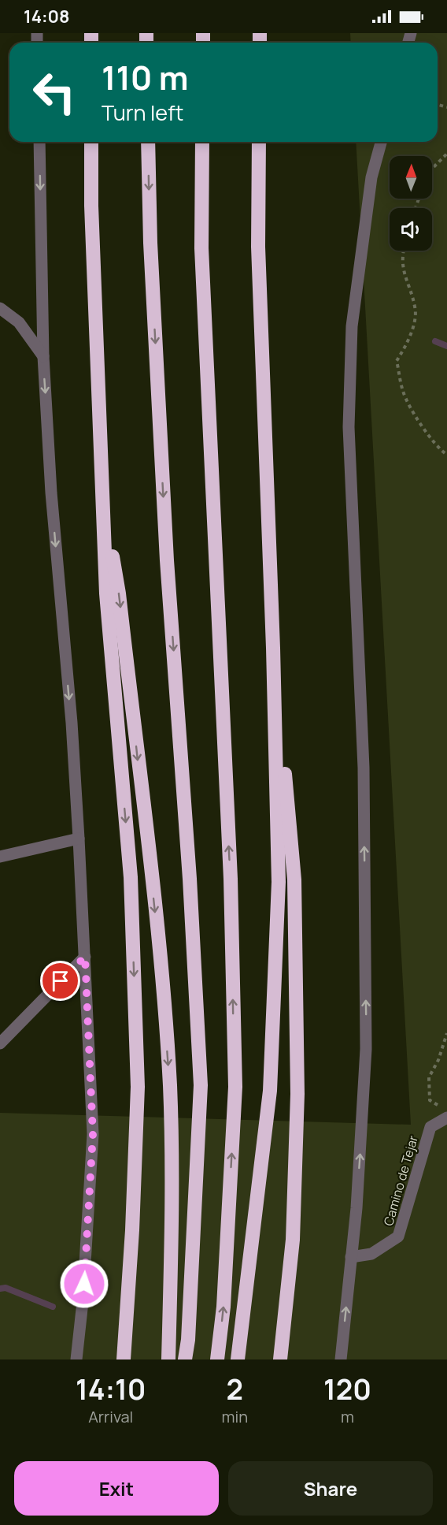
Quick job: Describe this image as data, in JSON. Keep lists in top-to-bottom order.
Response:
{
  "streets": {
    "street": ["Camino de Tejar"]
  },
  "north": "top",
  "page": {
    "status": "14:08",
    "turn": ["110 m", "Turn left"],
    "eta": [
      "14:10",
      "Arrival",
      "2",
      "min",
      "120",
      "m"
    ],
    "buttons": ["Exit", "Share"]
  }
}
